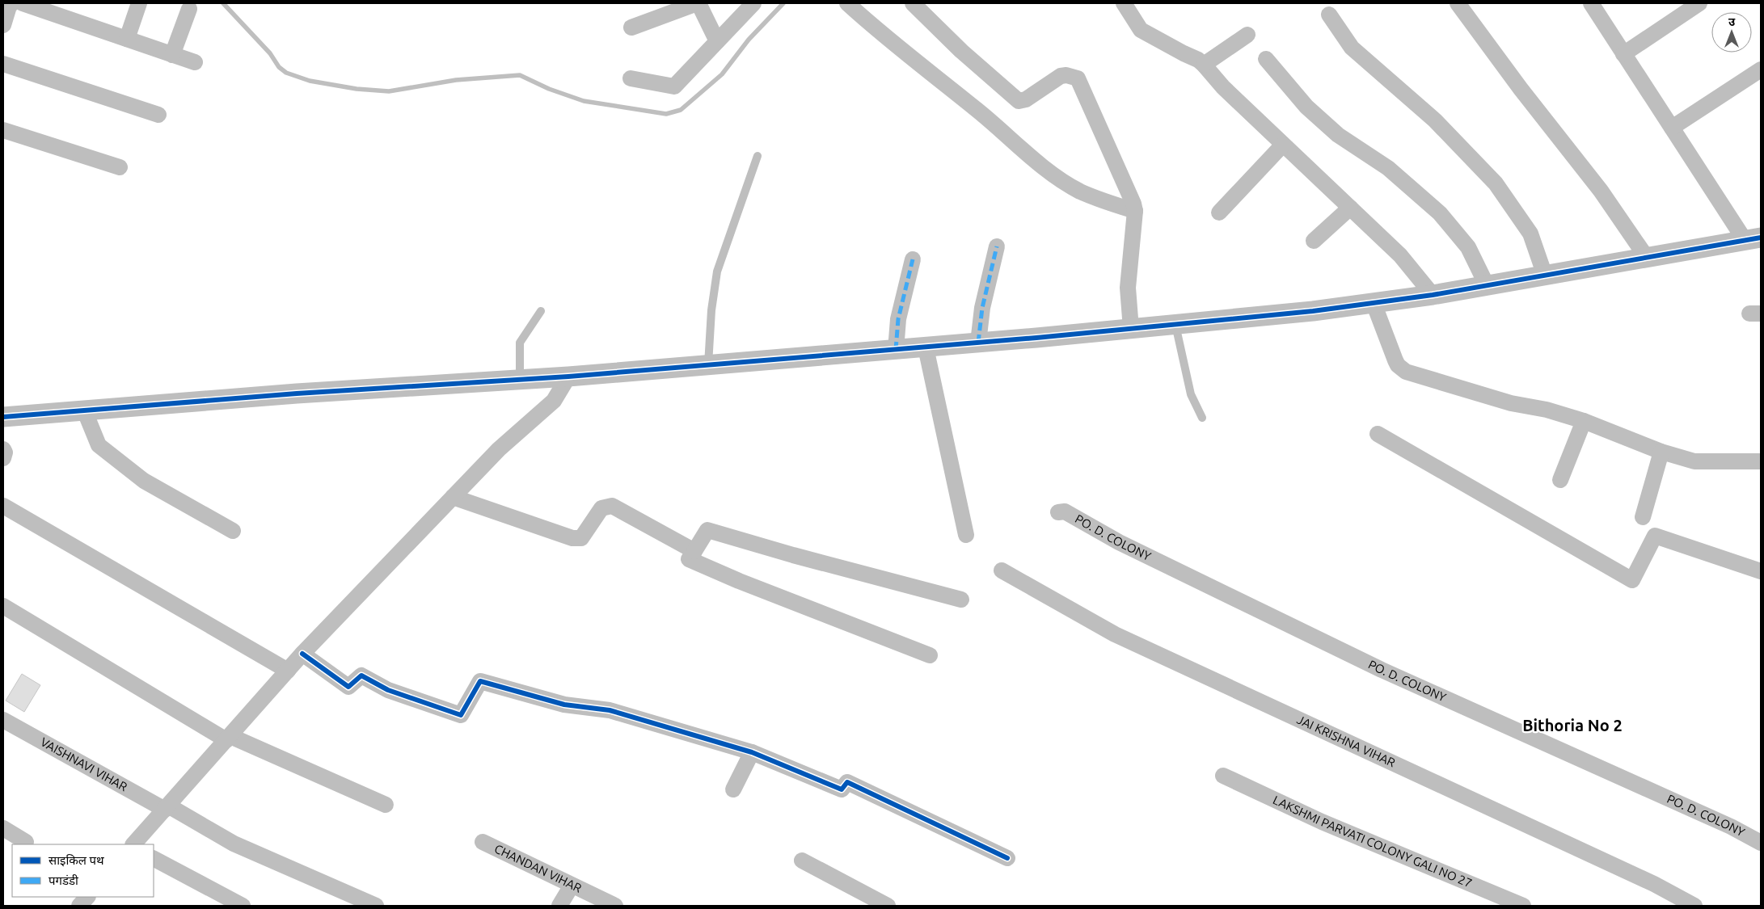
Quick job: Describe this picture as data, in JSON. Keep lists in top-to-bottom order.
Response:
{
  "streets": {
    "street": [
      "PO. D. COLONY",
      "JAI KRISHNA VIHAR",
      "VAISHNAVI VIHAR",
      "LAKSHMI PARVATI COLONY GALI NO 27",
      "CHANDAN VIHAR"
    ]
  },
  "districts": ["Bithoria No 2"],
  "legend": ["साइकिल पथ", "पगडंडी"],
  "north": "top"
}
